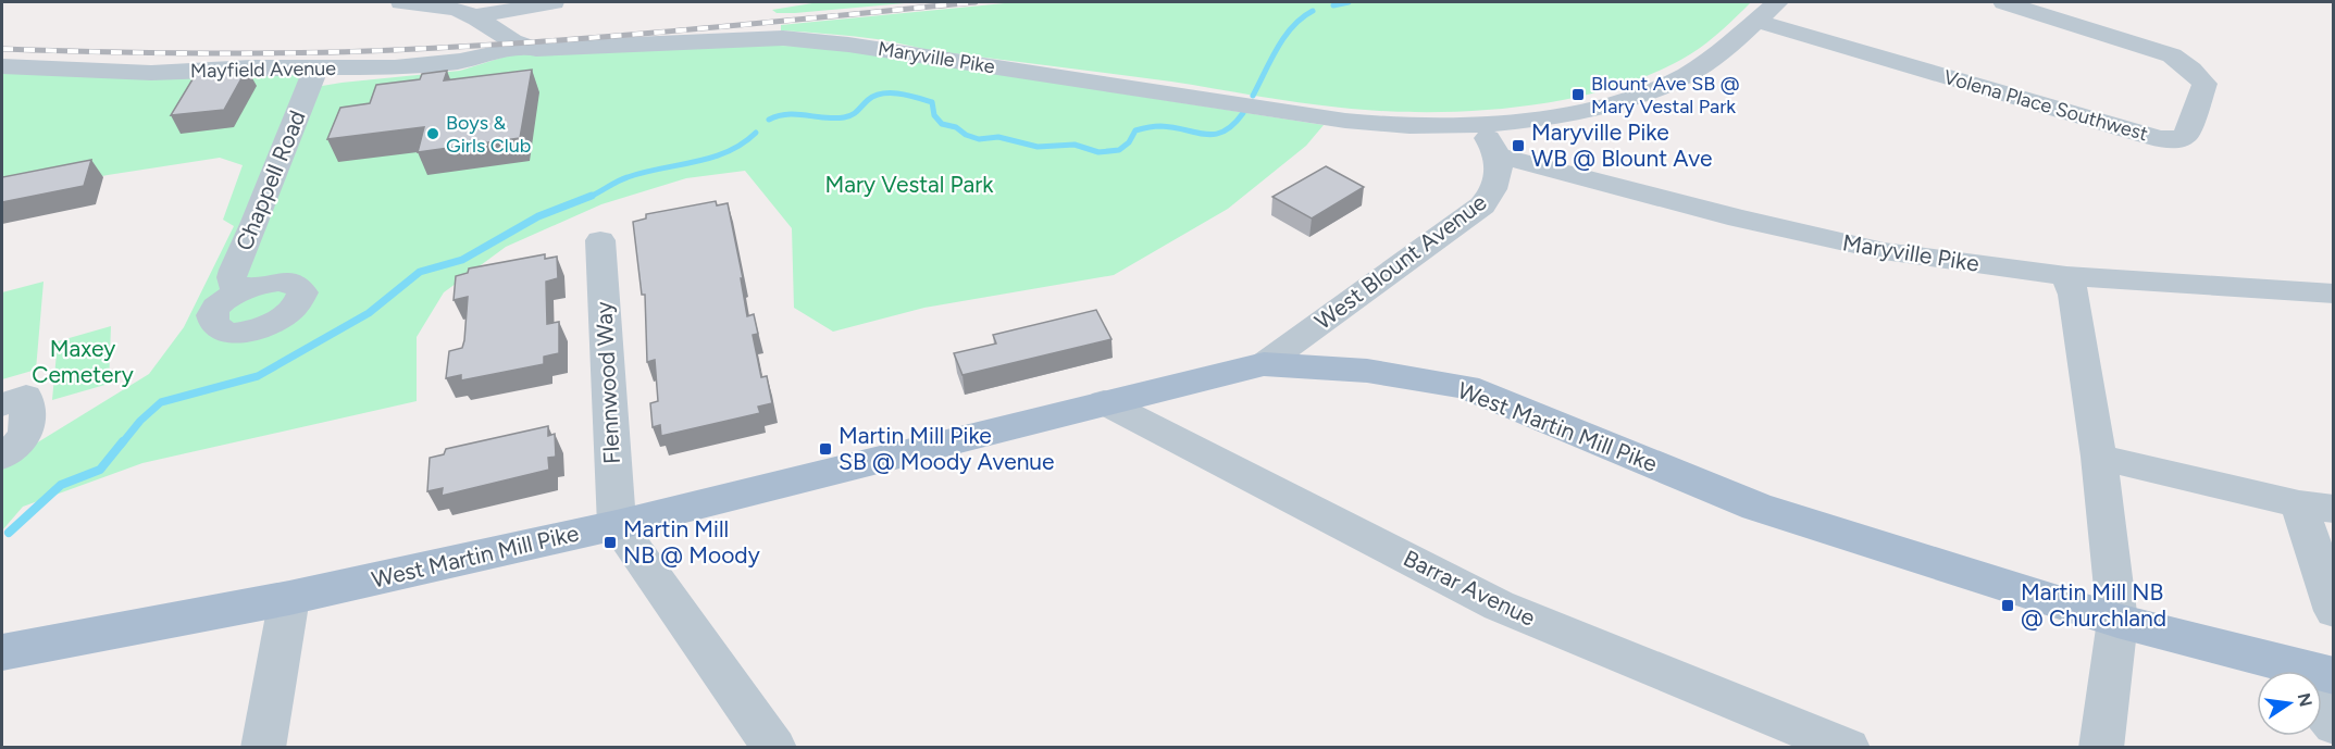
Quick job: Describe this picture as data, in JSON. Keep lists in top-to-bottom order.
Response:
{
  "streets": {
    "main road": ["West Martin Mill Pike"],
    "street": [
      "Maryville Pike",
      "Mayfield Avenue",
      "Volena Place Southwest",
      "Chappell Road",
      "West Blount Avenue",
      "Flennwood Way",
      "Barrar Avenue"
    ]
  },
  "crossings": [
    ["Maryville Pike", "Mayfield Avenue"],
    ["Maryville Pike", "West Blount Avenue"],
    ["Mayfield Avenue", "Chappell Road"],
    ["West Blount Avenue", "West Martin Mill Pike"],
    ["Flennwood Way", "West Martin Mill Pike"],
    ["West Martin Mill Pike", "Barrar Avenue"]
  ],
  "parks": ["Mary Vestal Park", "Maxey Cemetery"],
  "places": {
    "transit": [
      "Blount Ave SB @ Mary Vestal Park",
      "Maryville Pike WB @ Blount Ave",
      "Martin Mill Pike SB @ Moody Avenue",
      "Martin Mill NB @ Moody",
      "Martin Mill NB @ Churchland"
    ],
    "other": ["Boys & Girls Club"]
  },
  "north": "right"
}
